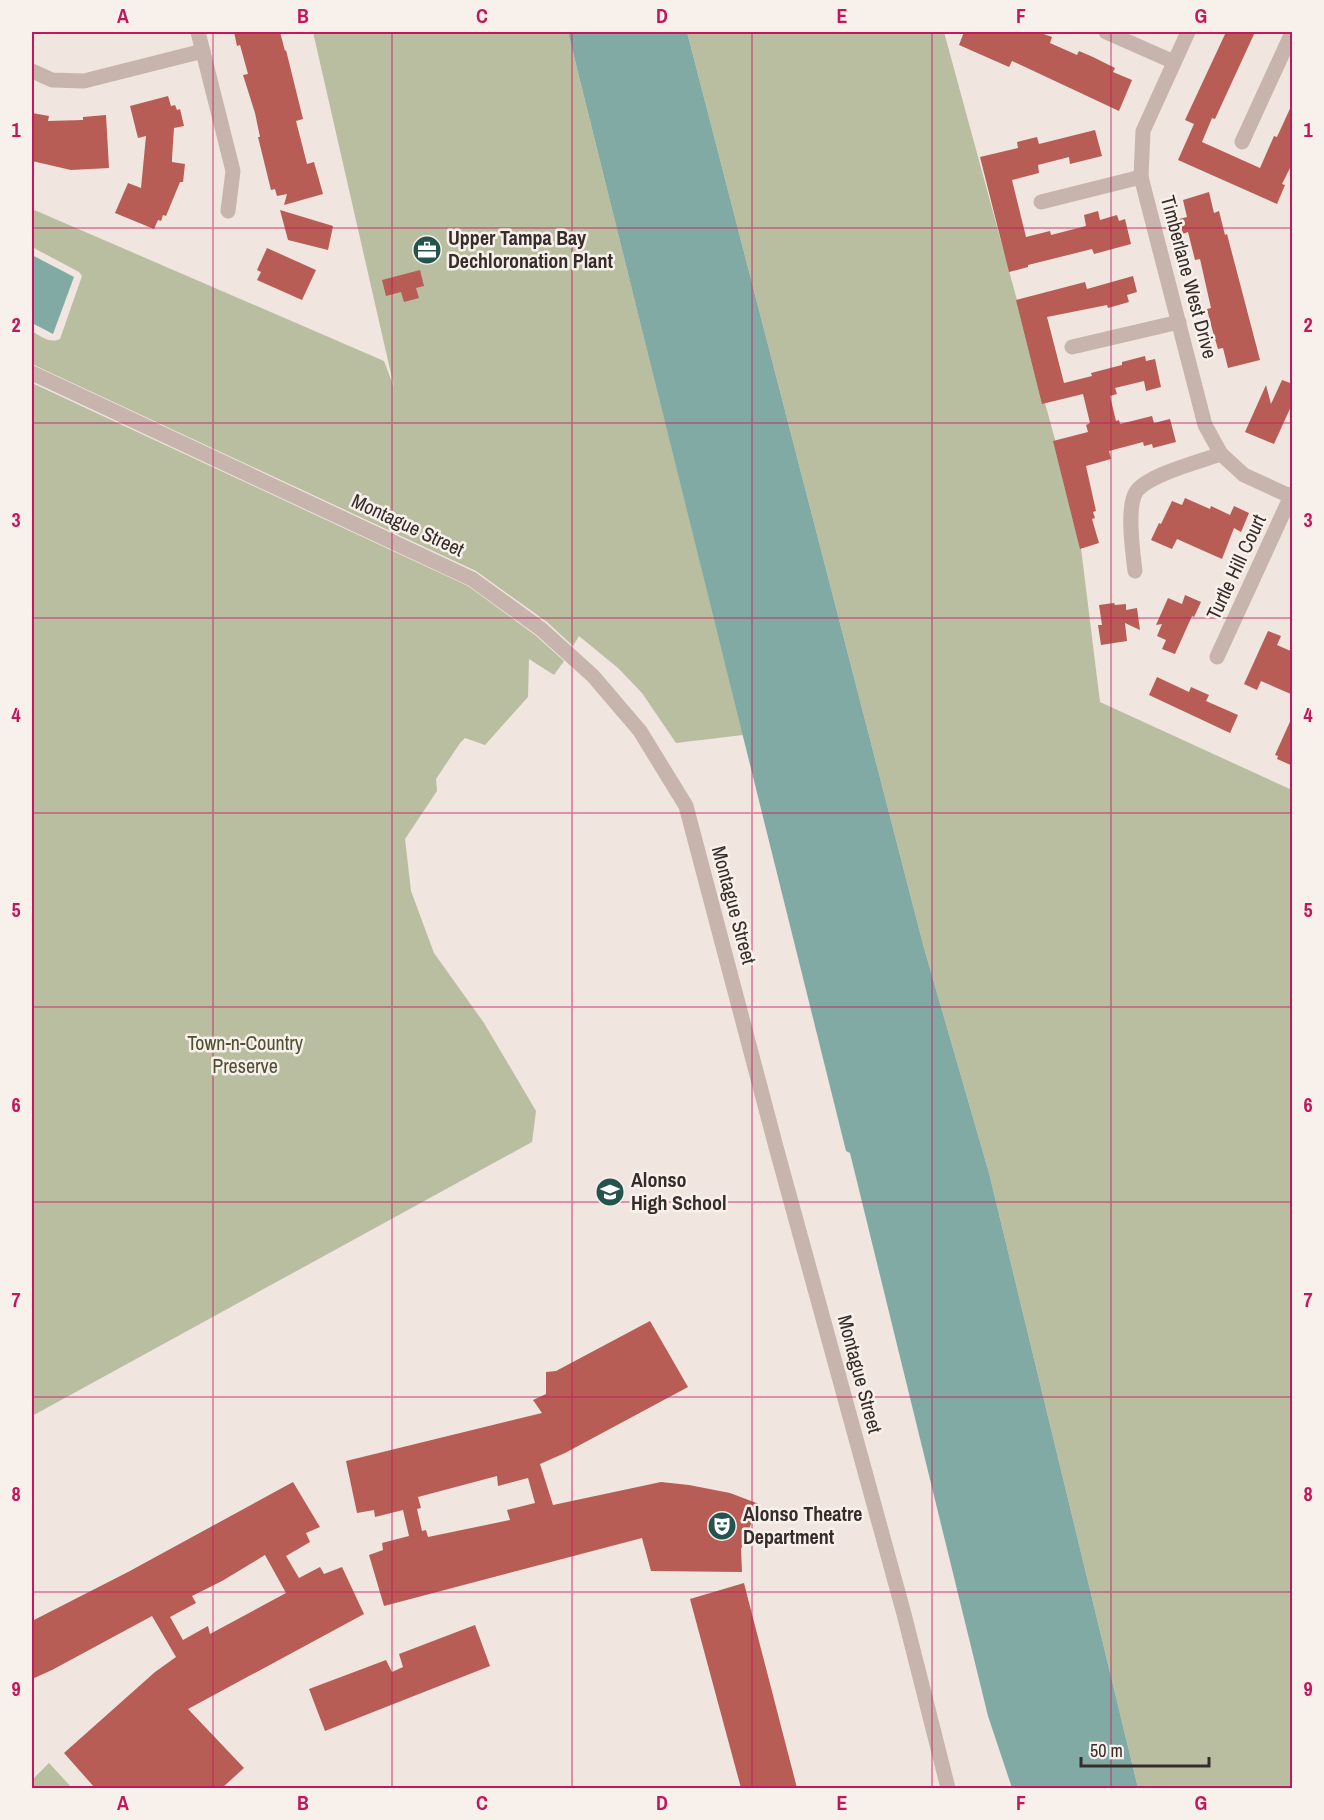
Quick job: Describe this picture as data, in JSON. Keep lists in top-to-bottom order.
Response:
{
  "streets": {
    "street": ["Timberlane West Drive", "Montague Street", "Turtle Hill Court"]
  },
  "crossings": [
    ["Timberlane West Drive", "Turtle Hill Court"]
  ],
  "parks": ["Town-n-Country Preserve"],
  "places": {
    "office": ["Upper Tampa Bay Dechloronation Plant"],
    "school or university": ["Alonso High School"],
    "theatre": ["Alonso Theatre Department"]
  },
  "scale_bar": "50 m",
  "grid": {
    "columns": [
      "A",
      "B",
      "C",
      "D",
      "E",
      "F",
      "G"
    ],
    "rows": [
      "1",
      "2",
      "3",
      "4",
      "5",
      "6",
      "7",
      "8",
      "9"
    ]
  }
}
